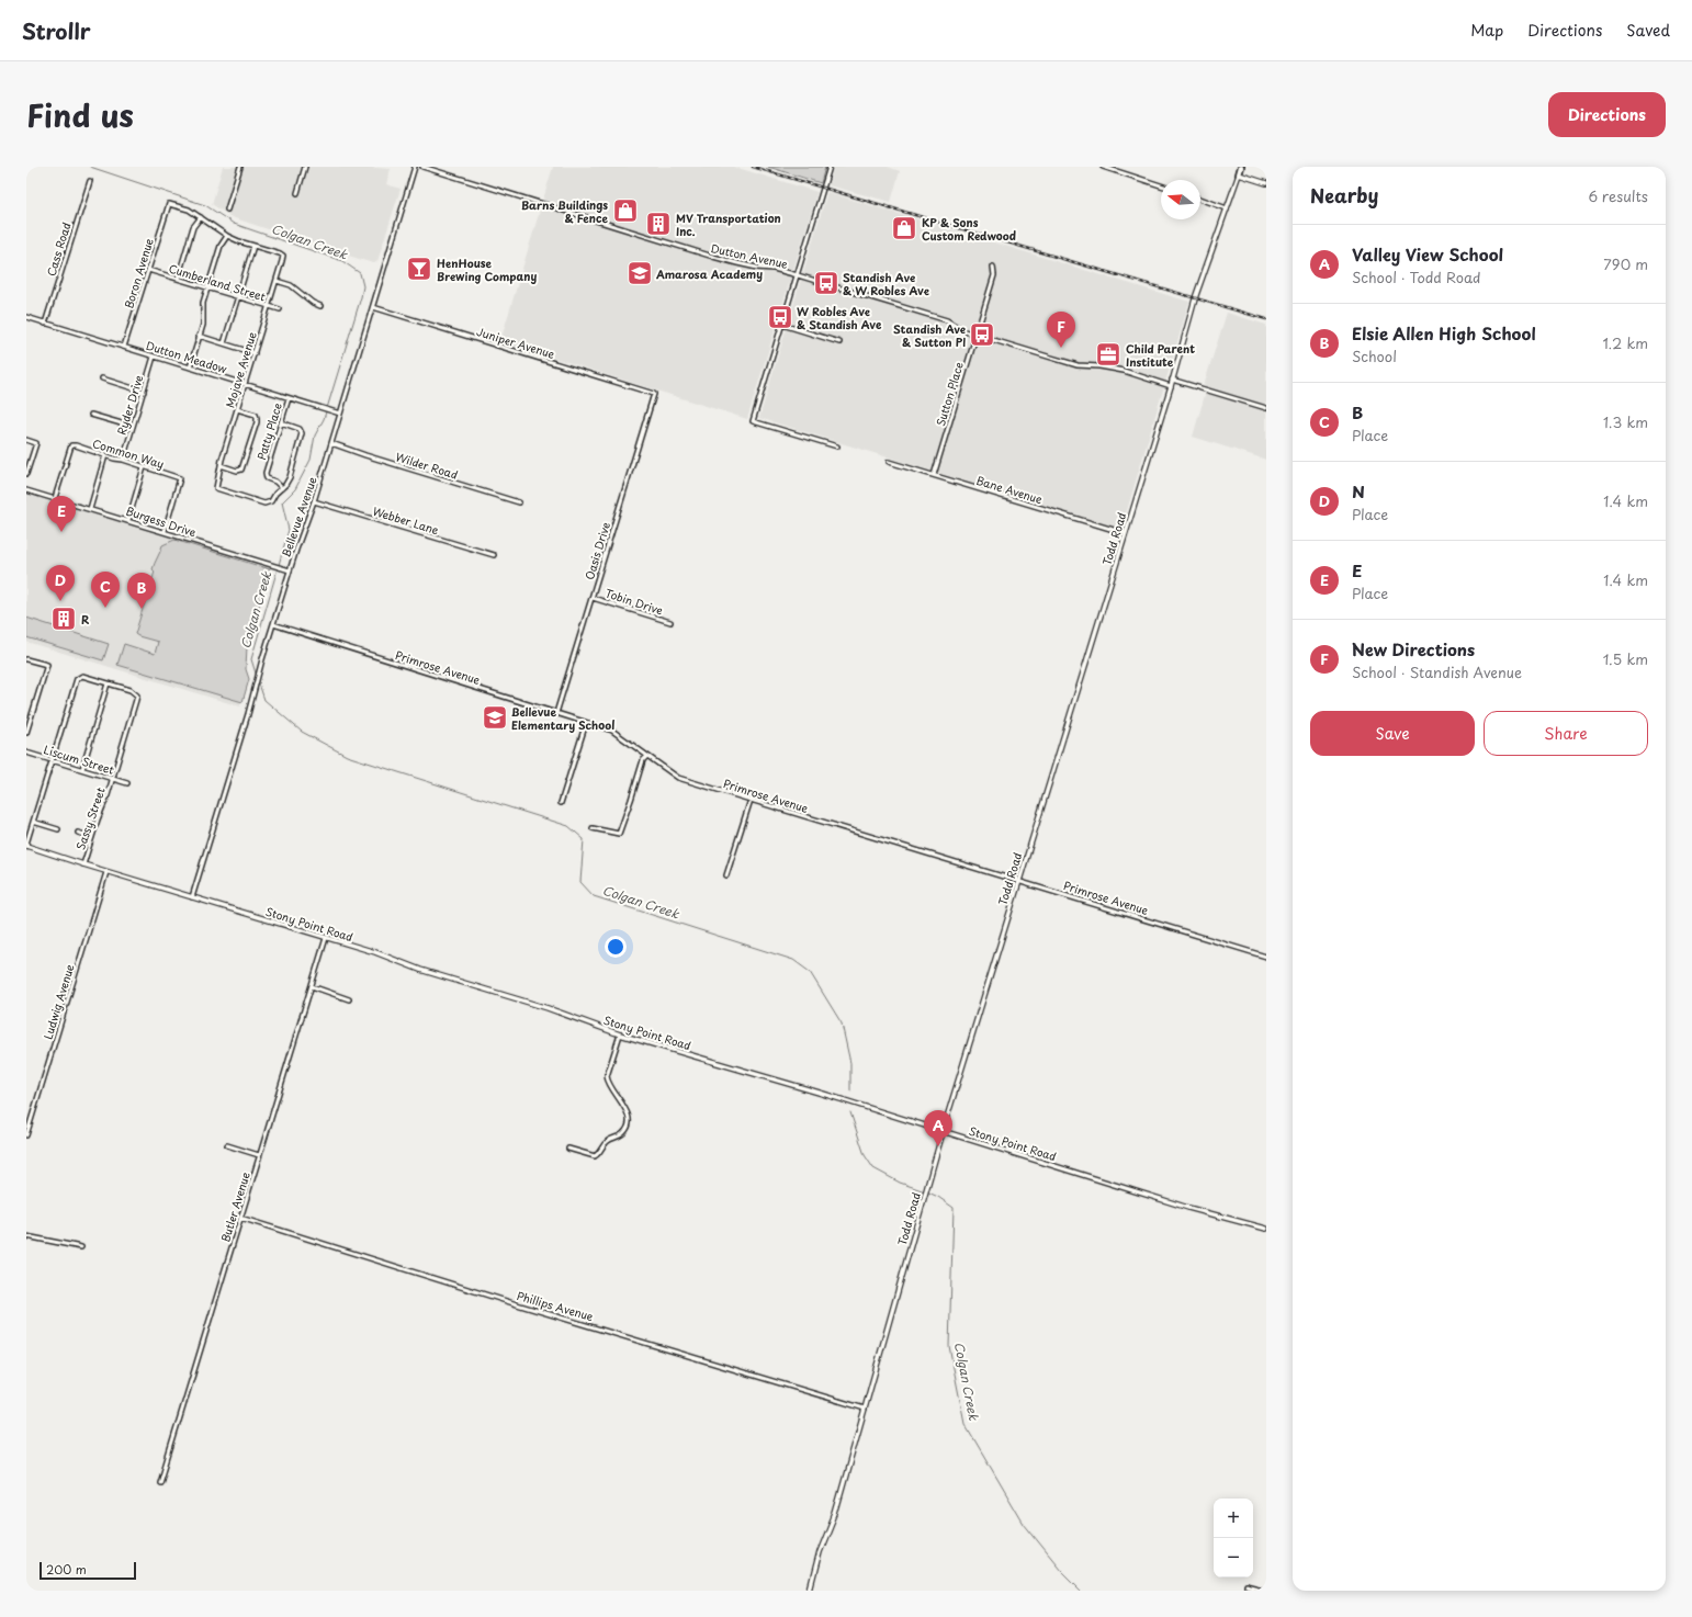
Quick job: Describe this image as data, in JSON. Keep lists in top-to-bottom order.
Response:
{
  "streets": {
    "main road": ["Todd Road", "Stony Point Road"],
    "street": [
      "Cass Road",
      "Dutton Avenue",
      "Boron Avenue",
      "Cumberland Street",
      "Juniper Avenue",
      "Dutton Meadow",
      "Mojave Avenue",
      "Sutton Place",
      "Ryder Drive",
      "Patty Place",
      "Common Way",
      "Wilder Road",
      "Bane Avenue",
      "Bellevue Avenue",
      "Webber Lane",
      "Burgess Drive",
      "Oasis Drive",
      "Tobin Drive",
      "Primrose Avenue",
      "Liscum Street",
      "Sassy Street",
      "Ludwig Avenue",
      "Butler Avenue",
      "Phillips Avenue"
    ]
  },
  "crossings": [
    ["Cass Road", "Dutton Meadow"],
    ["Dutton Avenue", "Sutton Place"],
    ["Dutton Avenue", "Todd Road"],
    ["Boron Avenue", "Cumberland Street"],
    ["Boron Avenue", "Dutton Meadow"],
    ["Cumberland Street", "Mojave Avenue"],
    ["Juniper Avenue", "Bellevue Avenue"],
    ["Juniper Avenue", "Oasis Drive"],
    ["Dutton Meadow", "Mojave Avenue"],
    ["Dutton Meadow", "Ryder Drive"],
    ["Dutton Meadow", "Patty Place"],
    ["Dutton Meadow", "Bellevue Avenue"],
    ["Mojave Avenue", "Patty Place"],
    ["Sutton Place", "Bane Avenue"],
    ["Ryder Drive", "Common Way"],
    ["Common Way", "Burgess Drive"],
    ["Wilder Road", "Bellevue Avenue"],
    ["Bane Avenue", "Todd Road"],
    ["Bellevue Avenue", "Webber Lane"],
    ["Bellevue Avenue", "Burgess Drive"],
    ["Bellevue Avenue", "Primrose Avenue"],
    ["Bellevue Avenue", "Stony Point Road"],
    ["Todd Road", "Primrose Avenue"],
    ["Todd Road", "Stony Point Road"],
    ["Todd Road", "Phillips Avenue"],
    ["Oasis Drive", "Tobin Drive"],
    ["Oasis Drive", "Primrose Avenue"],
    ["Liscum Street", "Sassy Street"],
    ["Sassy Street", "Stony Point Road"],
    ["Stony Point Road", "Ludwig Avenue"],
    ["Stony Point Road", "Butler Avenue"],
    ["Butler Avenue", "Phillips Avenue"]
  ],
  "water": ["Colgan Creek"],
  "places": {
    "shop": ["Barns Buildings & Fence", "KP & Sons Custom Redwood"],
    "building": ["MV Transportation Inc.", "R"],
    "bar": ["HenHouse Brewing Company"],
    "school or university": ["Amarosa Academy", "Bellevue Elementary School"],
    "bus stop": ["Standish Ave & W Robles Ave", "W Robles Ave & Standish Ave", "Standish Ave & Sutton Pl"],
    "office": ["Child Parent Institute"]
  },
  "scale_bar": "200 m",
  "north": "left",
  "page": {
    "header": "Strollr",
    "nav": ["Map", "Directions", "Saved"],
    "title": "Find us",
    "buttons": [
      "Directions",
      ["Save", "Share"]
    ],
    "heading": ["Nearby", "6 results"],
    "list": [
      {
        "mark": "A",
        "name": "Valley View School",
        "note": "School · Todd Road",
        "value": "790 m"
      },
      {
        "mark": "B",
        "name": "Elsie Allen High School",
        "note": "School",
        "value": "1.2 km"
      },
      {
        "mark": "C",
        "name": "B",
        "note": "Place",
        "value": "1.3 km"
      },
      {
        "mark": "D",
        "name": "N",
        "note": "Place",
        "value": "1.4 km"
      },
      {
        "mark": "E",
        "name": "E",
        "note": "Place",
        "value": "1.4 km"
      },
      {
        "mark": "F",
        "name": "New Directions",
        "note": "School · Standish Avenue",
        "value": "1.5 km"
      }
    ],
    "pins": [
      "F",
      "E",
      "D",
      "C",
      "B",
      "A"
    ],
    "map_buttons": ["+", "−"],
    "scale": "200 m"
  }
}
